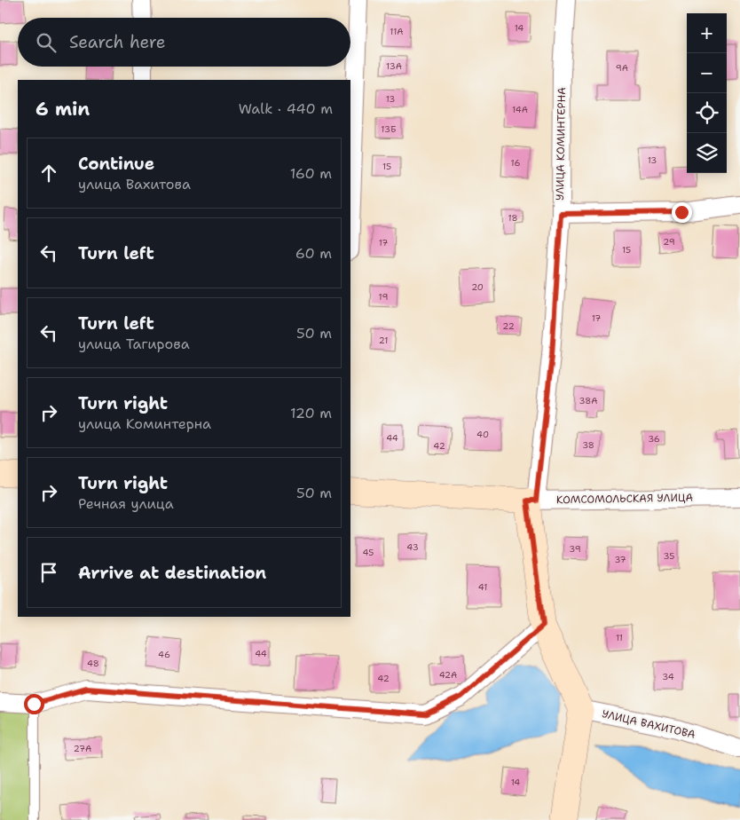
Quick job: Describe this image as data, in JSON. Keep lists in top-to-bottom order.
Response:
{
  "streets": {
    "street": ["УЛИЦА КОМИНТЕРНА", "КОМСОМОЛЬСКАЯ УЛИЦА", "УЛИЦА ВАХИТОВА"]
  },
  "crossings": [
    ["УЛИЦА КОМИНТЕРНА", "КОМСОМОЛЬСКАЯ УЛИЦА"]
  ],
  "house_numbers": [
    "14",
    "11А",
    "13А",
    "9А",
    "13",
    "14А",
    "13Б",
    "13",
    "16",
    "15",
    "18",
    "29",
    "17",
    "15",
    "20",
    "19",
    "17",
    "22",
    "21",
    "38А",
    "40",
    "44",
    "36",
    "38",
    "42",
    "43",
    "39",
    "45",
    "35",
    "37",
    "41",
    "11",
    "44",
    "46",
    "48",
    "42А",
    "34",
    "42",
    "27А",
    "14"
  ],
  "page": {
    "map_buttons": ["+", "−"],
    "search": "Search here",
    "heading": ["6 min", "Walk · 440 m"],
    "list": [
      ["Continue", "улица Вахитова", "160 m"],
      ["Turn left", "60 m"],
      ["Turn left", "улица Тагирова", "50 m"],
      ["Turn right", "улица Коминтерна", "120 m"],
      ["Turn right", "Речная улица", "50 m"],
      "Arrive at destination"
    ]
  }
}
